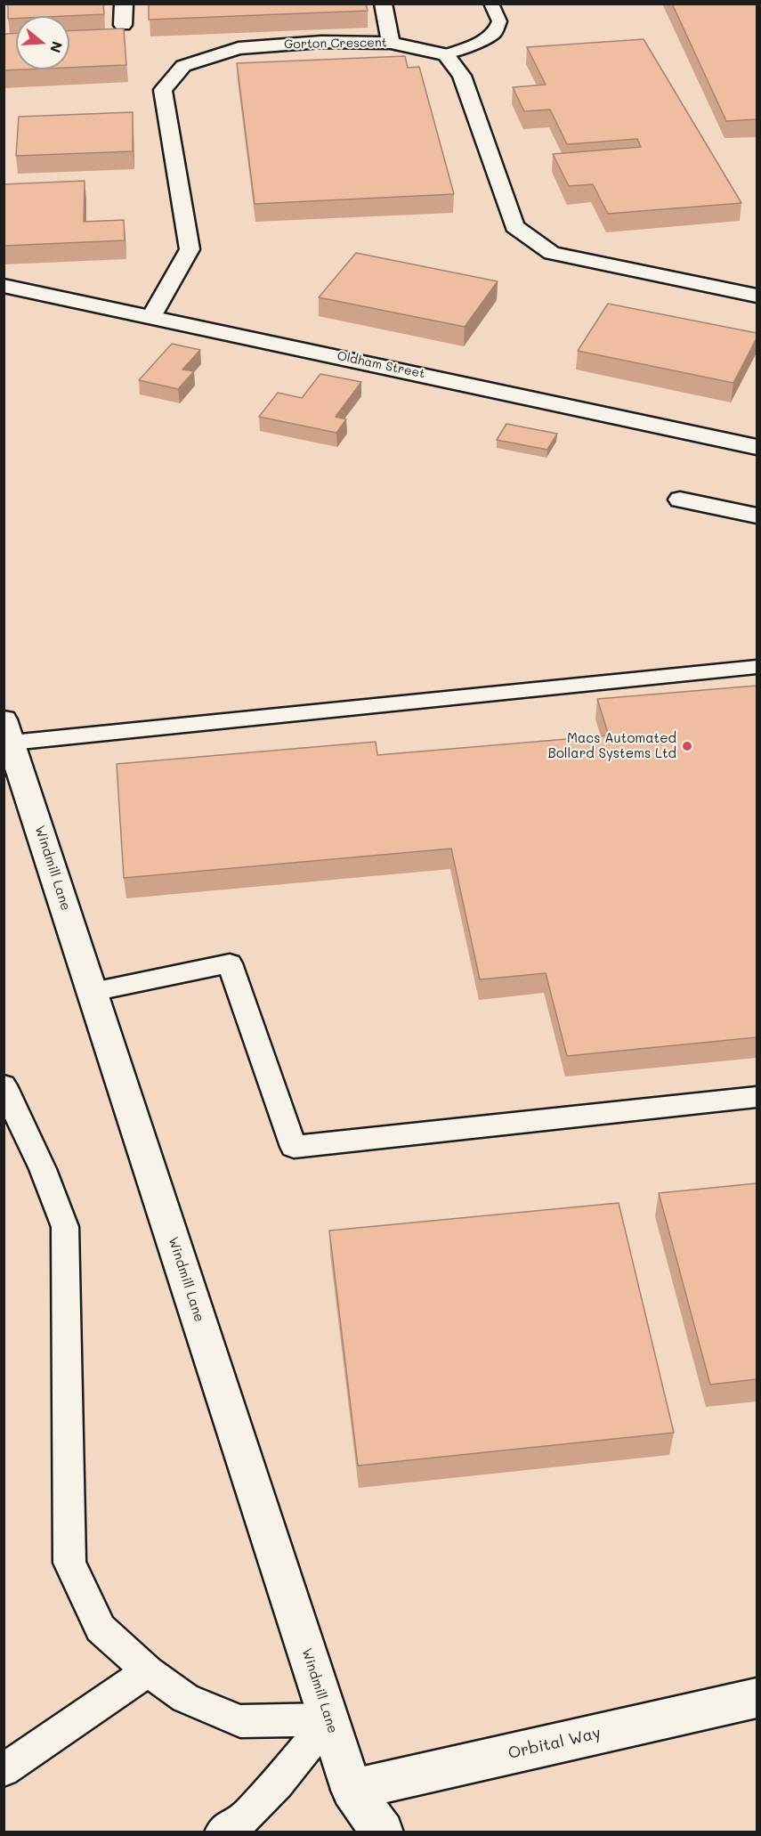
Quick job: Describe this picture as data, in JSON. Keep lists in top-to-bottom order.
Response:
{
  "streets": {
    "street": [
      "Gorton Crescent",
      "Oldham Street",
      "Windmill Lane",
      "Orbital Way"
    ]
  },
  "crossings": [
    ["Gorton Crescent", "Oldham Street"],
    ["Windmill Lane", "Orbital Way"]
  ],
  "places": ["Macs Automated Bollard Systems Ltd"],
  "north": "right"
}
